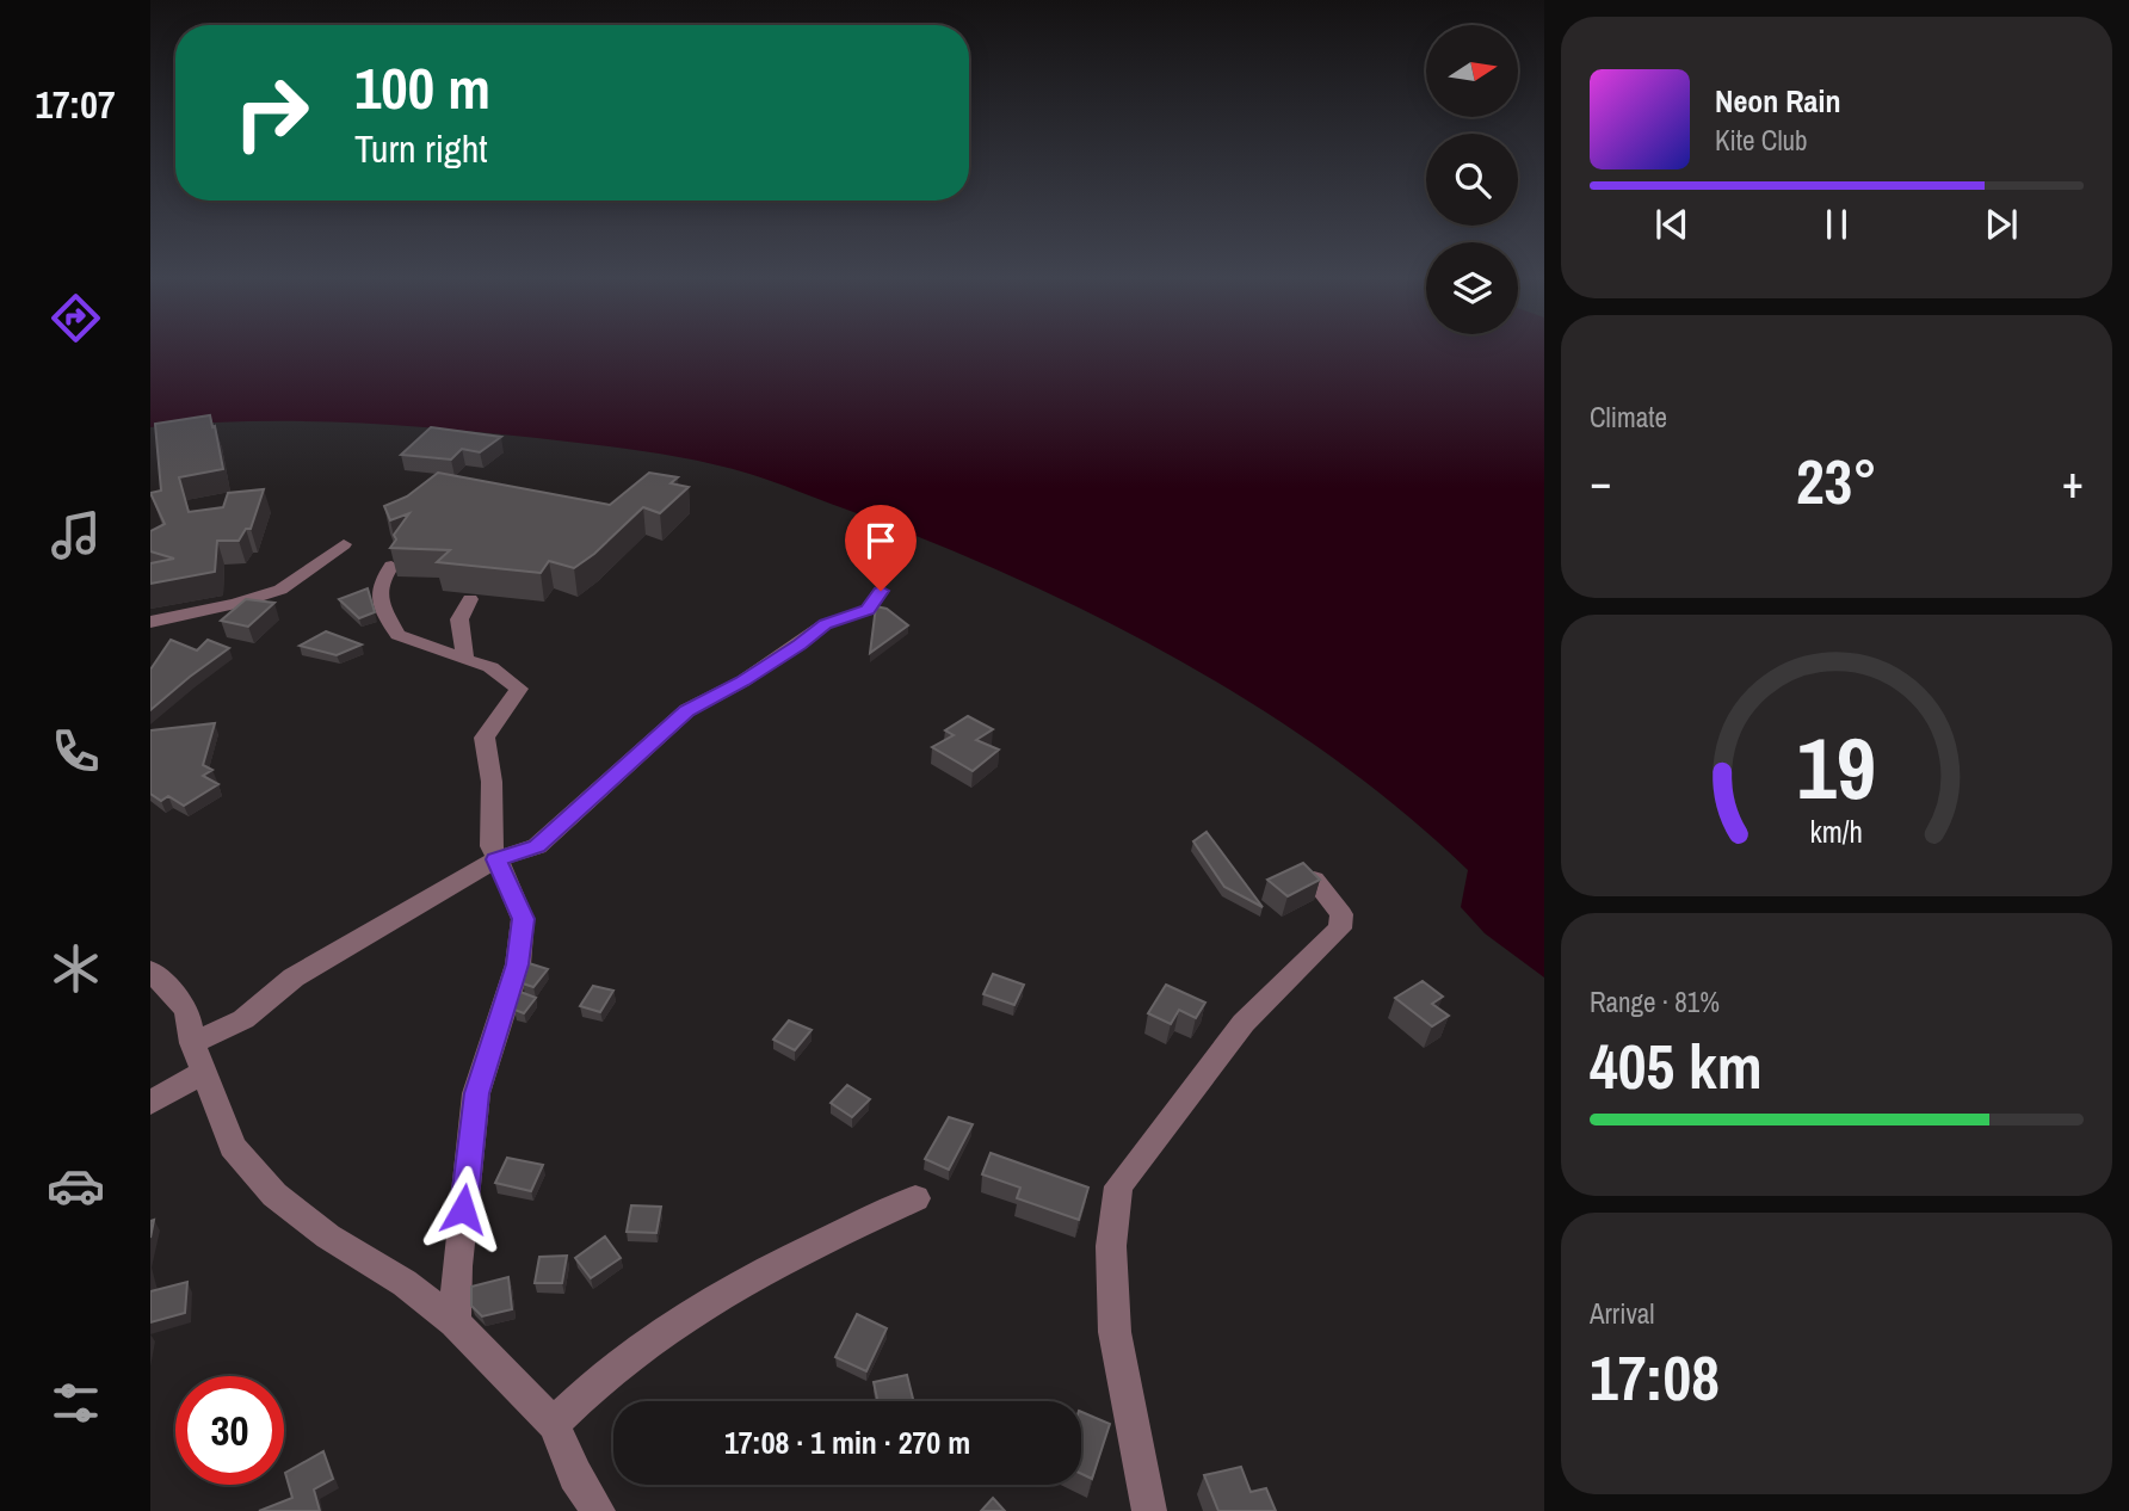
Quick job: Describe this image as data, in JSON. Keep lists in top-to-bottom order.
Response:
{
  "north": "right",
  "page": {
    "tabs": "17:07",
    "turn": ["100 m", "Turn right"],
    "song": ["Neon Rain", "Kite Club"],
    "tile": [
      "Climate",
      ["Range · 81%", "405 km"],
      ["Arrival", "17:08"]
    ],
    "heat": ["−", "23°", "+"],
    "limit": "30",
    "trip": "17:08 · 1 min · 270 m",
    "gauge": ["19", "km/h"]
  }
}
